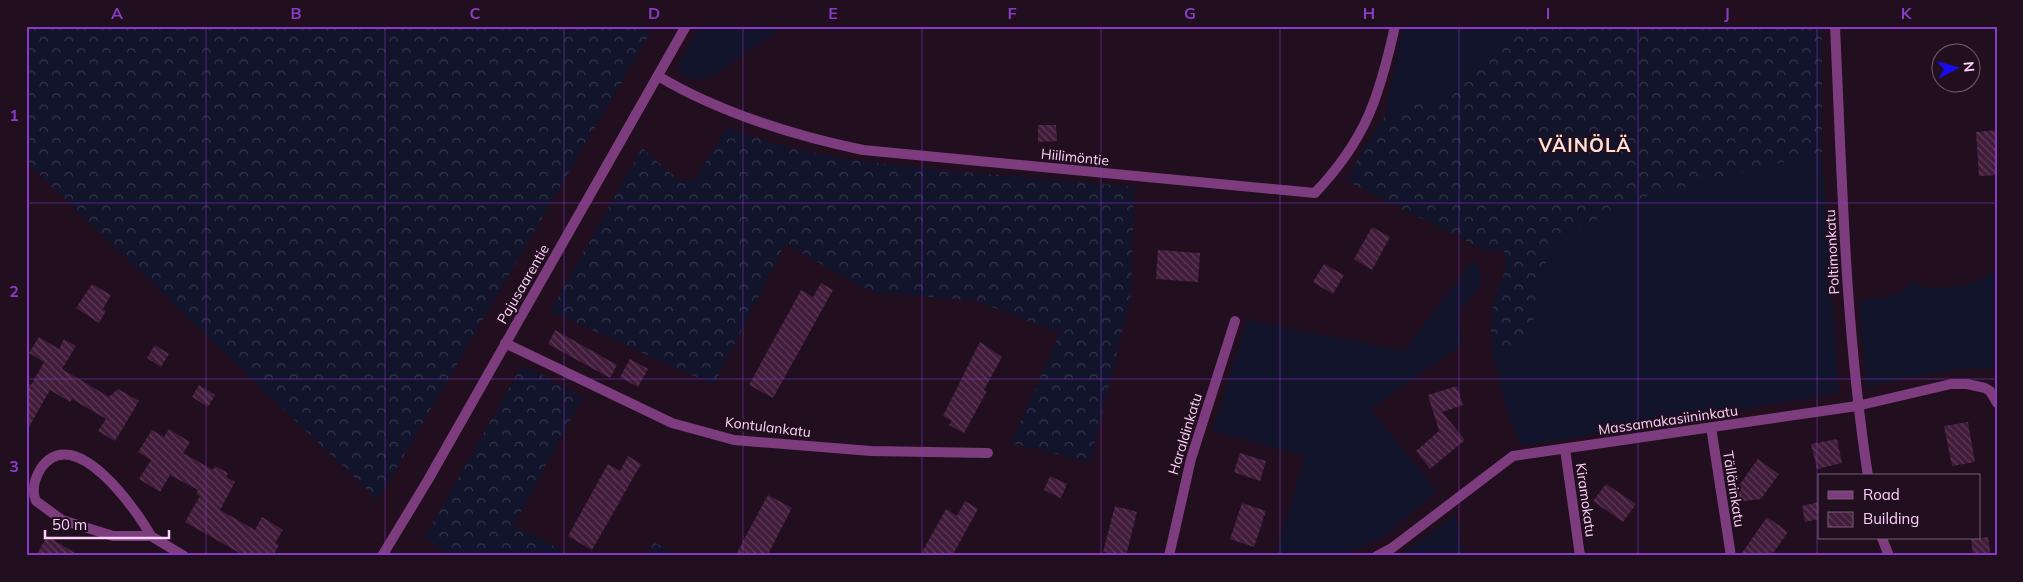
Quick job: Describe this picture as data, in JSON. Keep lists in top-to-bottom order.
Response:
{
  "streets": {
    "street": [
      "Hiilimöntie",
      "Poltimonkatu",
      "Pajusaarentie",
      "Massamakasiininkatu",
      "Kontulankatu",
      "Haraldinkatu",
      "Tällärinkatu",
      "Kiramokatu"
    ]
  },
  "crossings": [
    ["Hiilimöntie", "Pajusaarentie"],
    ["Poltimonkatu", "Massamakasiininkatu"],
    ["Pajusaarentie", "Kontulankatu"],
    ["Massamakasiininkatu", "Tällärinkatu"],
    ["Massamakasiininkatu", "Kiramokatu"]
  ],
  "districts": ["VÄINÖLÄ"],
  "legend": ["Road", "Building"],
  "scale_bar": "50 m",
  "north": "right",
  "grid": {
    "columns": [
      "A",
      "B",
      "C",
      "D",
      "E",
      "F",
      "G",
      "H",
      "I",
      "J",
      "K"
    ],
    "rows": ["1", "2", "3"]
  }
}
